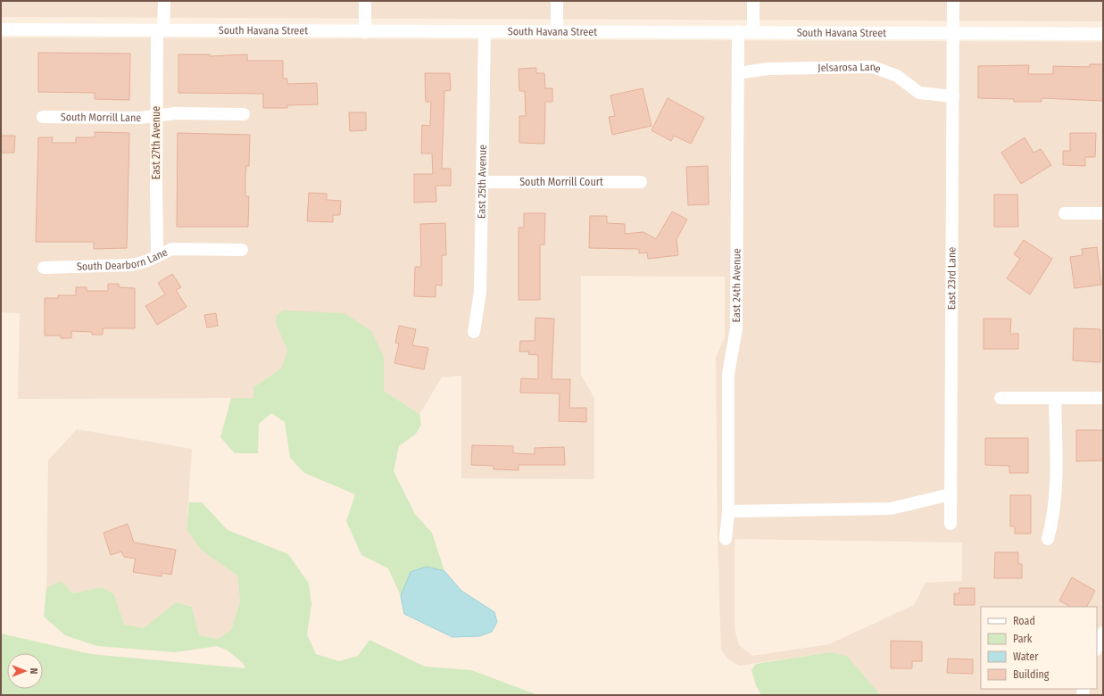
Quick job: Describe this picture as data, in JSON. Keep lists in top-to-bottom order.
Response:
{
  "streets": {
    "street": [
      "South Havana Street",
      "Jelsarosa Lane",
      "South Morrill Lane",
      "East 27th Avenue",
      "East 25th Avenue",
      "South Morrill Court",
      "South Dearborn Lane",
      "East 23rd Lane",
      "East 24th Avenue"
    ]
  },
  "crossings": [
    ["South Havana Street", "East 27th Avenue"],
    ["South Havana Street", "East 25th Avenue"],
    ["South Havana Street", "East 23rd Lane"],
    ["South Havana Street", "East 24th Avenue"],
    ["Jelsarosa Lane", "East 23rd Lane"],
    ["Jelsarosa Lane", "East 24th Avenue"],
    ["South Morrill Lane", "East 27th Avenue"],
    ["East 27th Avenue", "South Dearborn Lane"],
    ["East 25th Avenue", "South Morrill Court"]
  ],
  "legend": [
    "Road",
    "Park",
    "Water",
    "Building"
  ],
  "north": "right"
}
